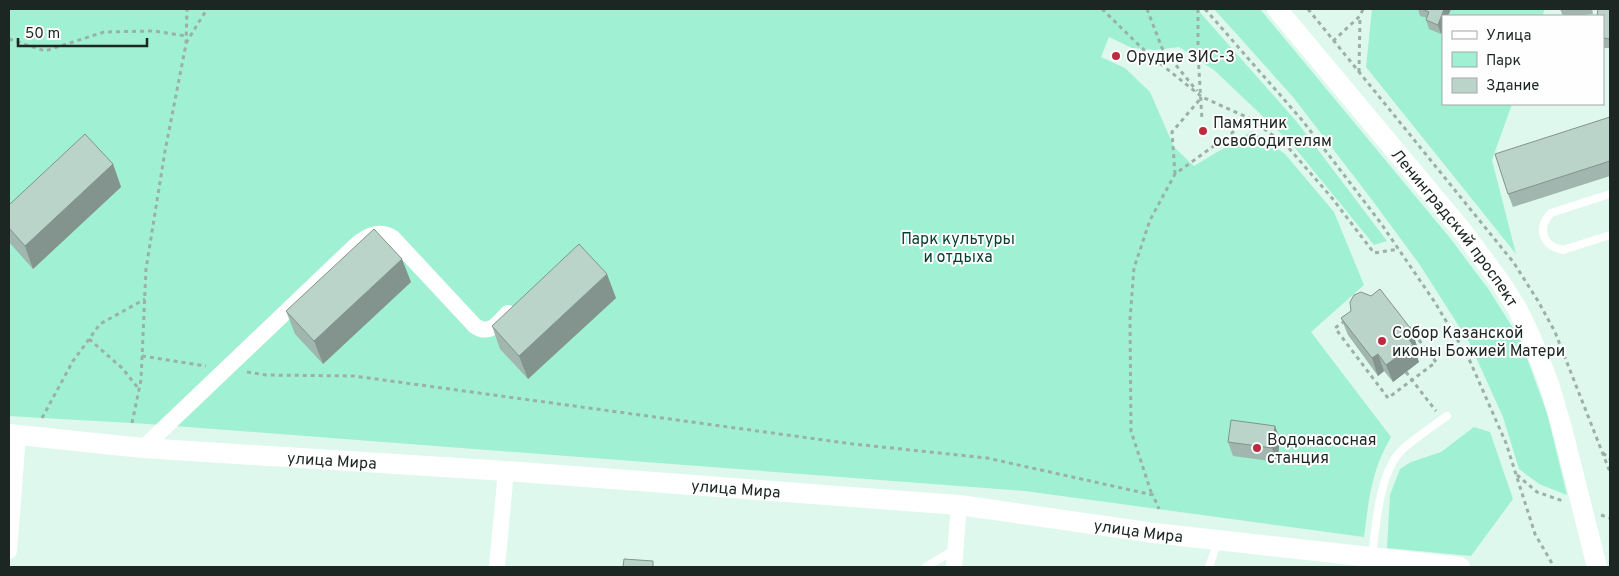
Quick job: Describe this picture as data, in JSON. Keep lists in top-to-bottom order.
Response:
{
  "streets": {
    "street": ["Ленинградский проспект", "улица Мира"]
  },
  "parks": ["Парк культуры и отдыха"],
  "places": [
    "Орудие ЗИС-3",
    "Памятник освободителям",
    "Собор Казанской иконы Божией Матери",
    "Водонасосная станция"
  ],
  "legend": ["Улица", "Парк", "Здание"],
  "scale_bar": "50 m"
}
